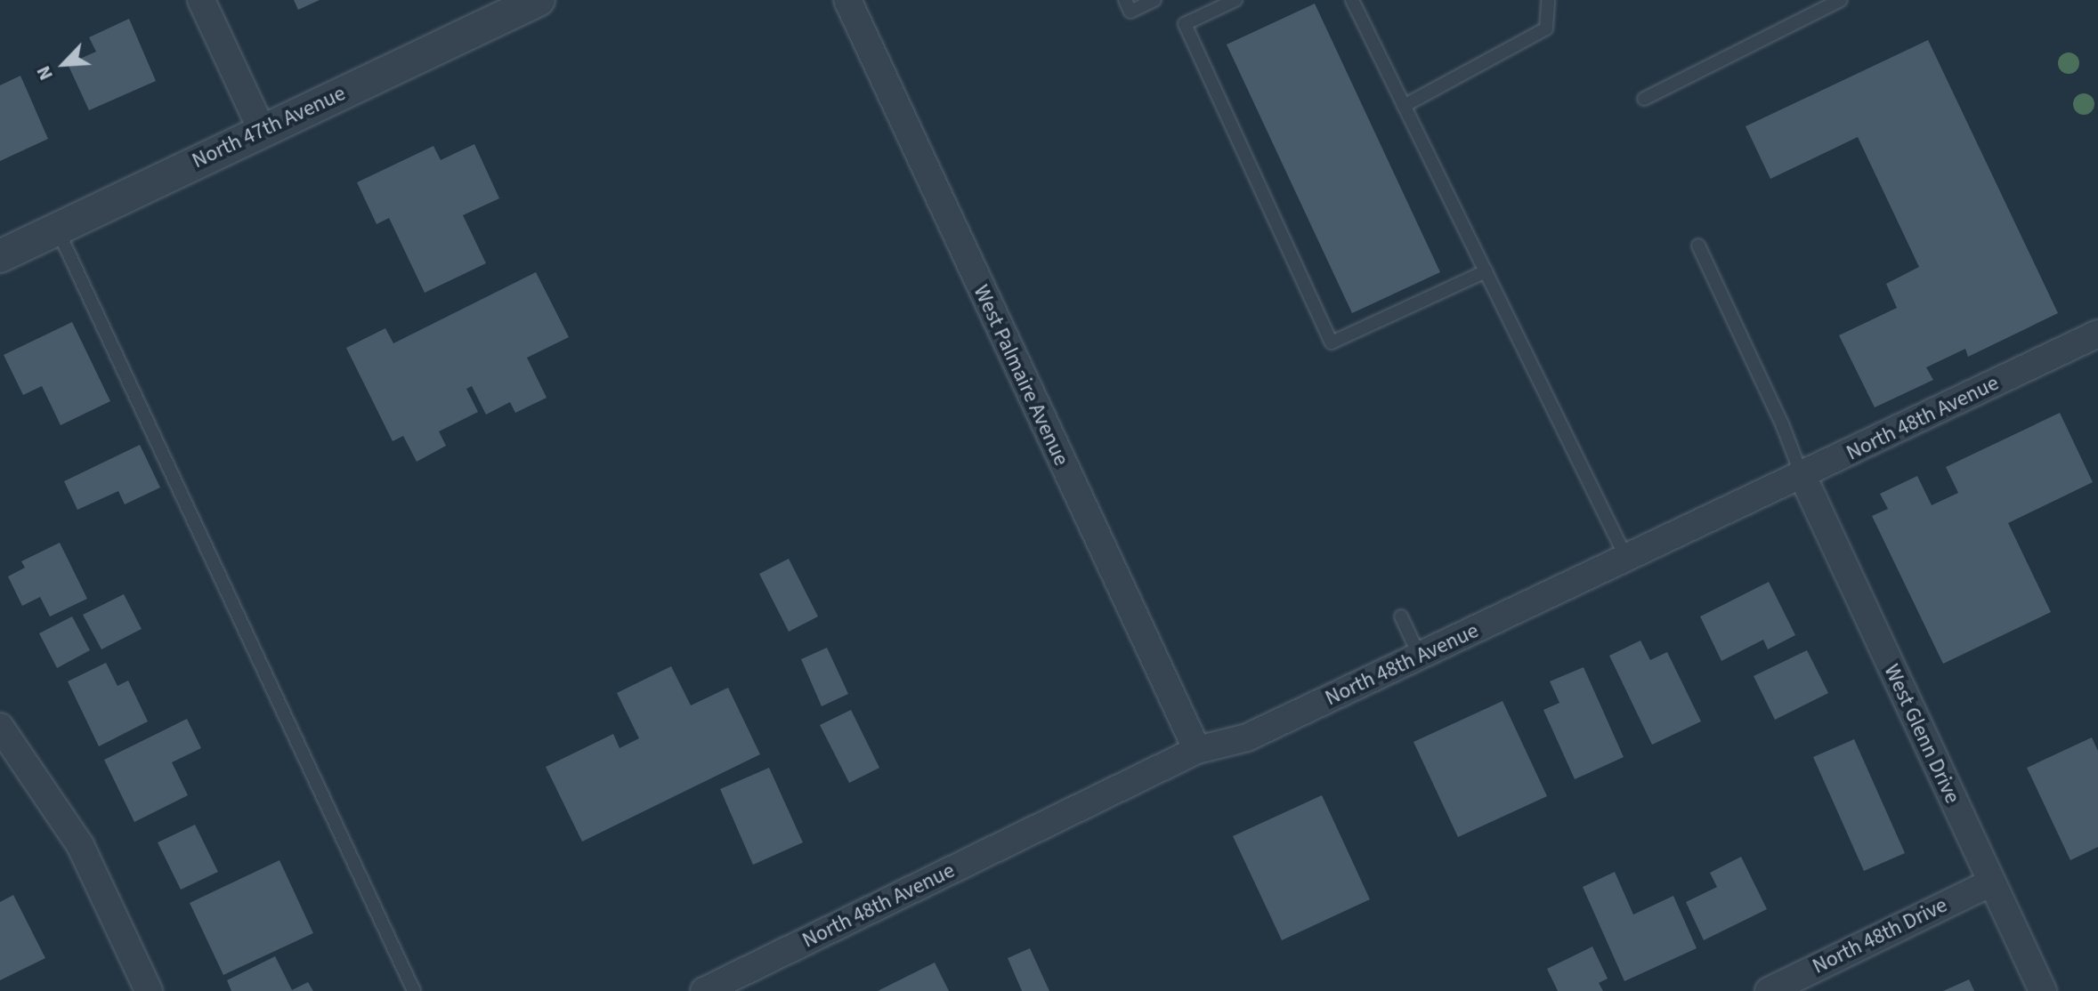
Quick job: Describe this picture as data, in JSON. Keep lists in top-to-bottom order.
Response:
{
  "streets": {
    "street": [
      "North 47th Avenue",
      "West Palmaire Avenue",
      "North 48th Avenue",
      "West Glenn Drive",
      "North 48th Drive"
    ]
  },
  "crossings": [
    ["West Palmaire Avenue", "North 48th Avenue"],
    ["North 48th Avenue", "West Glenn Drive"],
    ["West Glenn Drive", "North 48th Drive"]
  ],
  "north": "bottom left"
}
